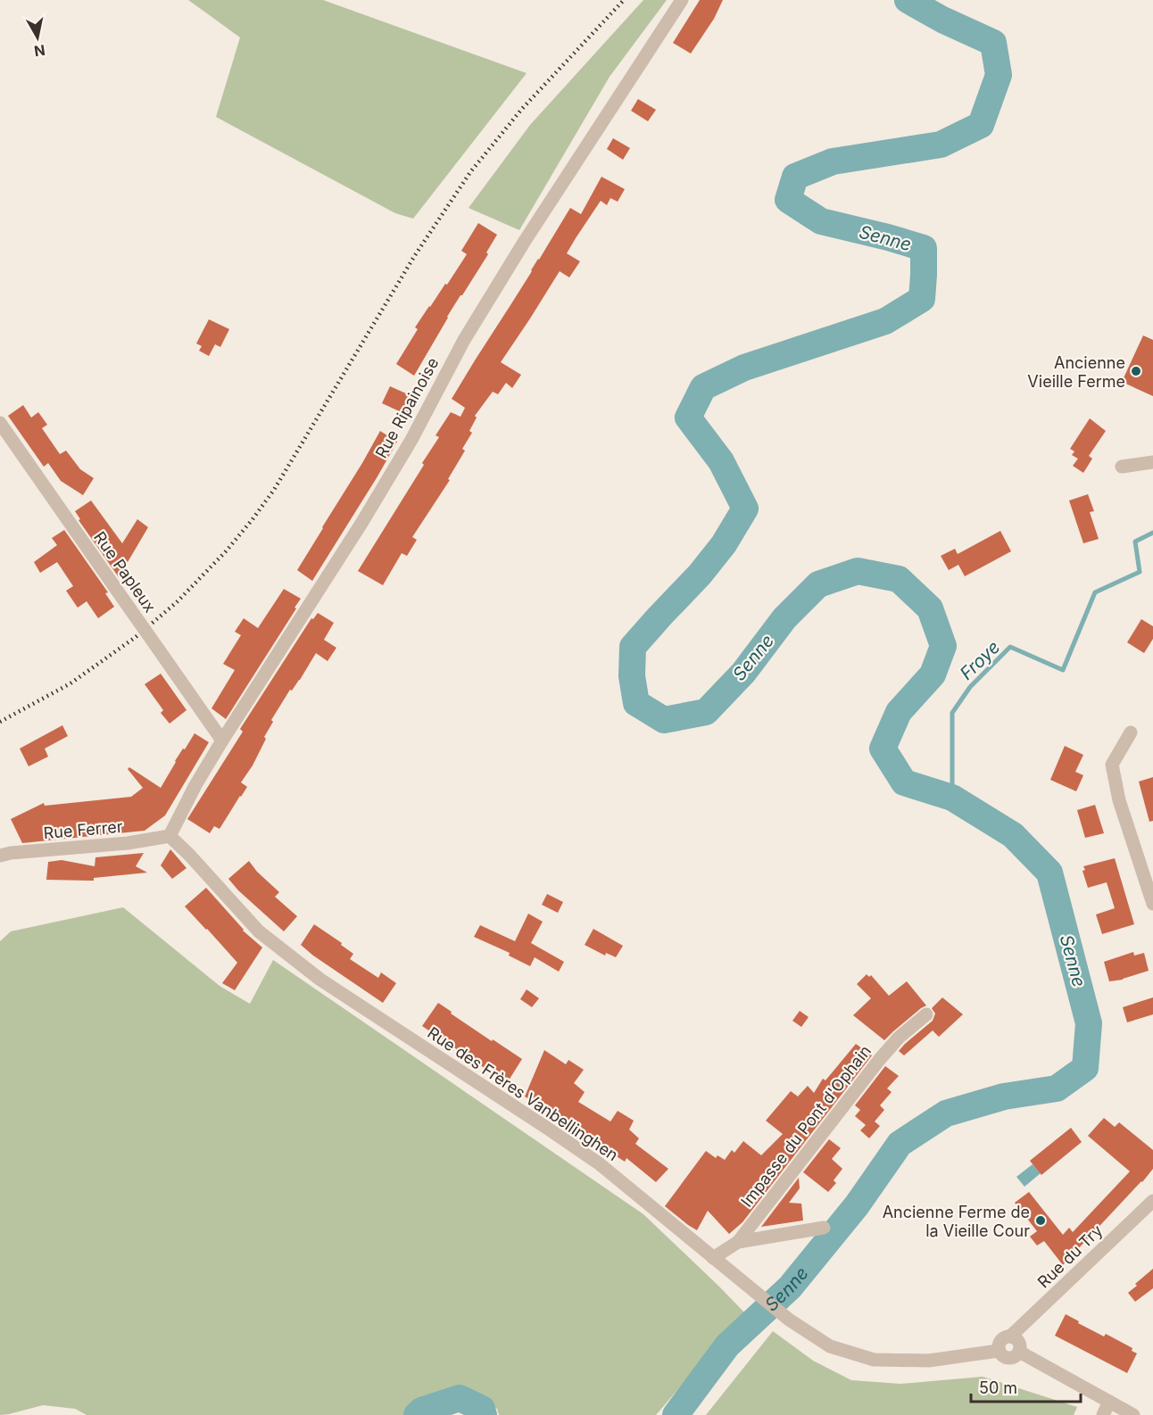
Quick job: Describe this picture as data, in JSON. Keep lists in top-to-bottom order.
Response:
{
  "streets": {
    "street": [
      "Rue Ripainoise",
      "Rue Papleux",
      "Rue Ferrer",
      "Rue des Frères Vanbellinghen",
      "Impasse du Pont d'Ophain",
      "Rue du Try"
    ]
  },
  "crossings": [
    ["Rue Ripainoise", "Rue Papleux"],
    ["Rue Ripainoise", "Rue Ferrer"],
    ["Rue Ripainoise", "Rue des Frères Vanbellinghen"],
    ["Rue Ferrer", "Rue des Frères Vanbellinghen"],
    ["Rue des Frères Vanbellinghen", "Impasse du Pont d'Ophain"],
    ["Rue des Frères Vanbellinghen", "Rue du Try"]
  ],
  "water": ["Senne", "Froye"],
  "places": ["Ancienne Vieille Ferme", "Ancienne Ferme de la Vieille Cour"],
  "scale_bar": "50 m",
  "north": "bottom"
}
